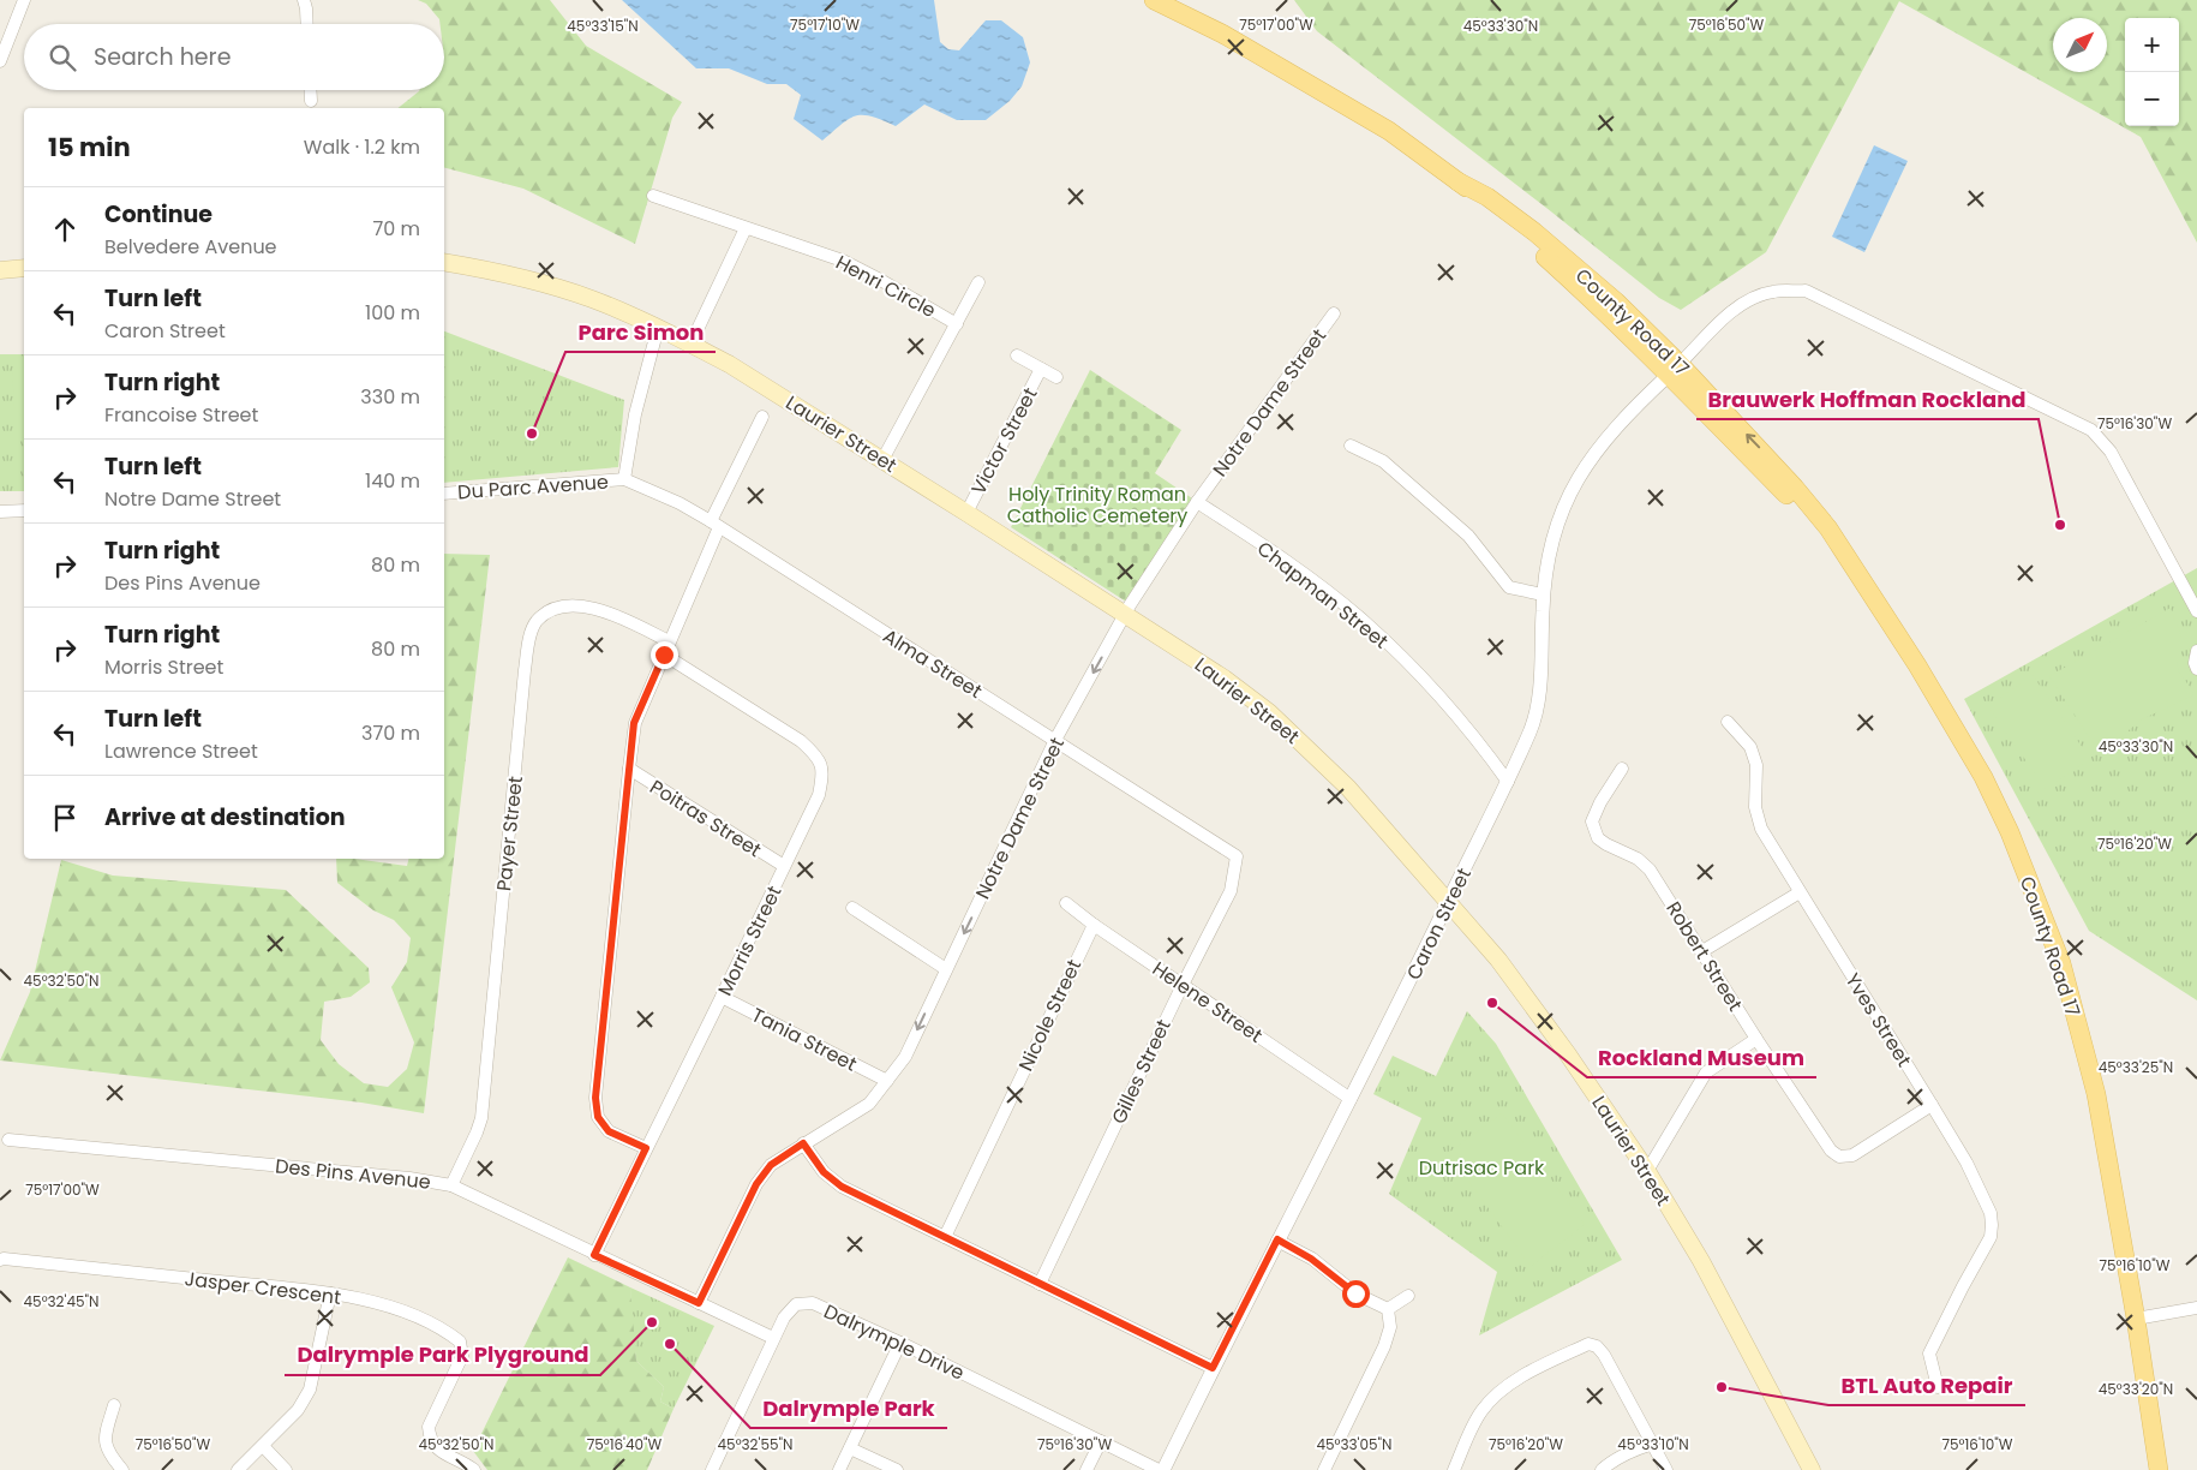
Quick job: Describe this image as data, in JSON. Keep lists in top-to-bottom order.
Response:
{
  "streets": {
    "main road": ["County Road 17", "Laurier Street"],
    "street": [
      "Henri Circle",
      "Notre Dame Street",
      "Victor Street",
      "Du Parc Avenue",
      "Chapman Street",
      "Alma Street",
      "Poitras Street",
      "Payer Street",
      "Caron Street",
      "Morris Street",
      "Robert Street",
      "Helene Street",
      "Nicole Street",
      "Yves Street",
      "Tania Street",
      "Gilles Street",
      "Des Pins Avenue",
      "Jasper Crescent",
      "Dalrymple Drive"
    ]
  },
  "crossings": [
    ["Henri Circle", "Laurier Street"],
    ["County Road 17", "Caron Street"],
    ["Notre Dame Street", "Laurier Street"],
    ["Notre Dame Street", "Chapman Street"],
    ["Notre Dame Street", "Alma Street"],
    ["Notre Dame Street", "Tania Street"],
    ["Notre Dame Street", "Des Pins Avenue"],
    ["Laurier Street", "Victor Street"],
    ["Laurier Street", "Caron Street"],
    ["Du Parc Avenue", "Alma Street"],
    ["Chapman Street", "Caron Street"],
    ["Alma Street", "Gilles Street"],
    ["Poitras Street", "Morris Street"],
    ["Payer Street", "Des Pins Avenue"],
    ["Caron Street", "Helene Street"],
    ["Morris Street", "Tania Street"],
    ["Morris Street", "Des Pins Avenue"],
    ["Robert Street", "Yves Street"],
    ["Helene Street", "Nicole Street"],
    ["Helene Street", "Gilles Street"],
    ["Des Pins Avenue", "Dalrymple Drive"]
  ],
  "one_way": ["Notre Dame Street"],
  "parks": ["Holy Trinity Roman Catholic Cemetery", "Dutrisac Park"],
  "places": [
    "Parc Simon",
    "Brauwerk Hoffman Rockland",
    "Rockland Museum",
    "Dalrymple Park Plyground",
    "Dalrymple Park",
    "BTL Auto Repair"
  ],
  "north": "top right",
  "page": {
    "map_buttons": ["+", "−"],
    "search": "Search here",
    "heading": ["15 min", "Walk · 1.2 km"],
    "list": [
      ["Continue", "Belvedere Avenue", "70 m"],
      ["Turn left", "Caron Street", "100 m"],
      ["Turn right", "Francoise Street", "330 m"],
      ["Turn left", "Notre Dame Street", "140 m"],
      ["Turn right", "Des Pins Avenue", "80 m"],
      ["Turn right", "Morris Street", "80 m"],
      ["Turn left", "Lawrence Street", "370 m"],
      "Arrive at destination"
    ]
  },
  "coordinates": [
    "75°17'10\"W",
    "75°17'00\"W",
    "75°16'50\"W",
    "45°33'15\"N",
    "45°33'30\"N",
    "75°16'30\"W",
    "75°16'20\"W",
    "45°32'50\"N",
    "45°33'25\"N",
    "75°16'10\"W",
    "45°32'45\"N",
    "45°33'20\"N",
    "45°32'55\"N",
    "45°33'05\"N",
    "45°33'10\"N",
    "75°16'40\"W"
  ]
}
